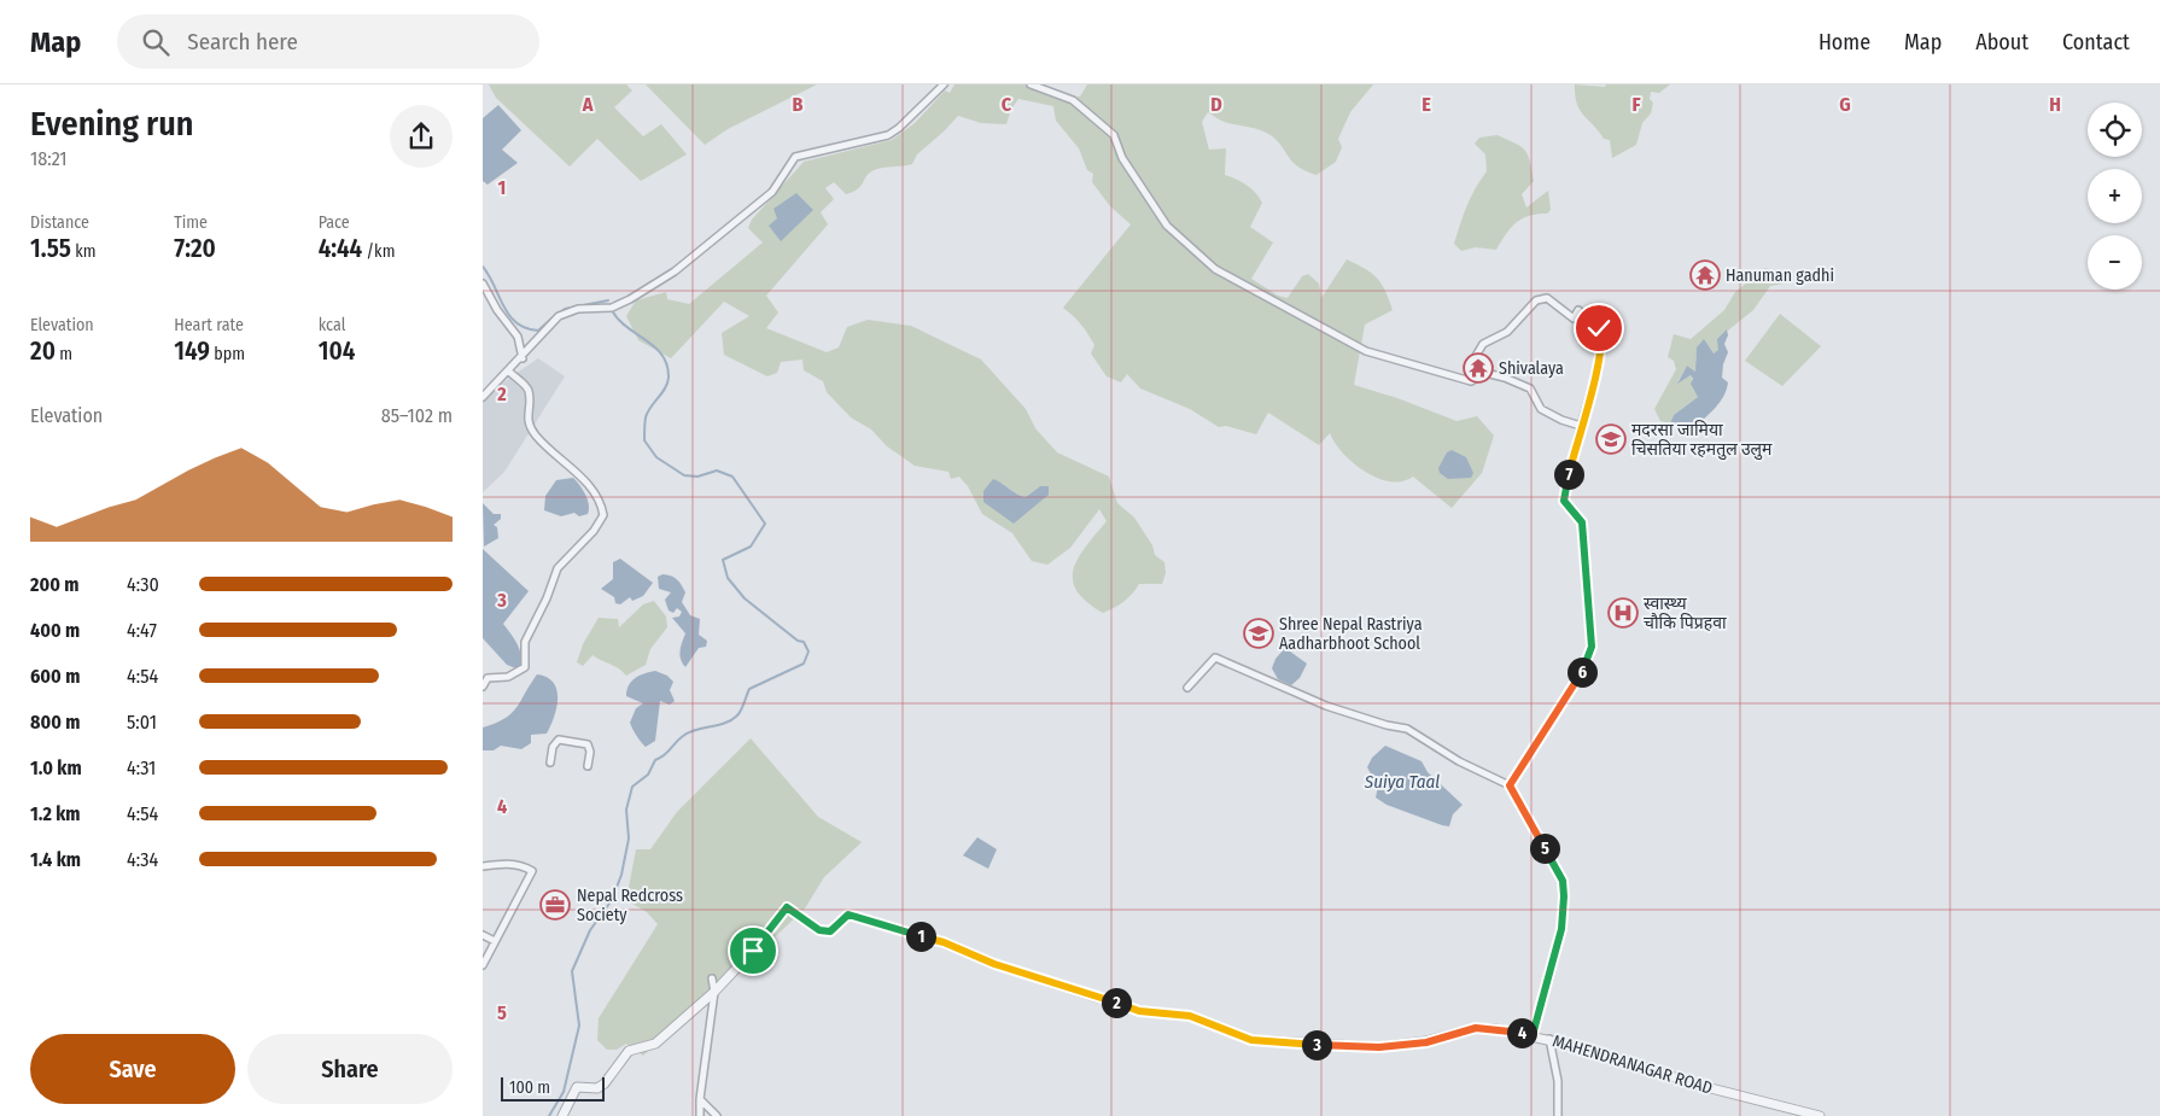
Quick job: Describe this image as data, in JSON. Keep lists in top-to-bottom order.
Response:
{
  "streets": {
    "street": ["MAHENDRANAGAR ROAD"]
  },
  "water": ["Suiya Taal"],
  "places": {
    "temple": ["Hanuman gadhi", "Shivalaya"],
    "school or university": ["मदरसा जामिया चिसतिया रहमतुल उलुम", "Shree Nepal Rastriya Aadharbhoot School"],
    "hospital": ["स्वास्थ्य चाैकि पिप्रहवा"],
    "office": ["Nepal Redcross Society"]
  },
  "scale_bar": "100 m",
  "page": {
    "header": "Map",
    "search": "Search here",
    "nav": [
      "Home",
      "Map",
      "About",
      "Contact"
    ],
    "heading": ["Evening run", "18:21"],
    "map_buttons": ["+", "−"],
    "stats": [
      ["Distance", "1.55 km"],
      ["Time", "7:20"],
      ["Pace", "4:44 /km"],
      ["Elevation", "20 m"],
      ["Heart rate", "149 bpm"],
      ["kcal", "104"]
    ],
    "chart": ["Elevation", "85–102 m"],
    "pins": [
      "7",
      "6",
      "5",
      "1",
      "2",
      "4",
      "3"
    ],
    "list": [
      {
        "name": "200 m",
        "note": "4:30"
      },
      {
        "name": "400 m",
        "note": "4:47"
      },
      {
        "name": "600 m",
        "note": "4:54"
      },
      {
        "name": "800 m",
        "note": "5:01"
      },
      {
        "name": "1.0 km",
        "note": "4:31"
      },
      {
        "name": "1.2 km",
        "note": "4:54"
      },
      {
        "name": "1.4 km",
        "note": "4:34"
      }
    ],
    "buttons": ["Save", "Share"],
    "scale": "100 m"
  },
  "grid": {
    "columns": [
      "A",
      "B",
      "C",
      "D",
      "E",
      "F",
      "G",
      "H"
    ],
    "rows": [
      "1",
      "2",
      "3",
      "4",
      "5"
    ]
  }
}
